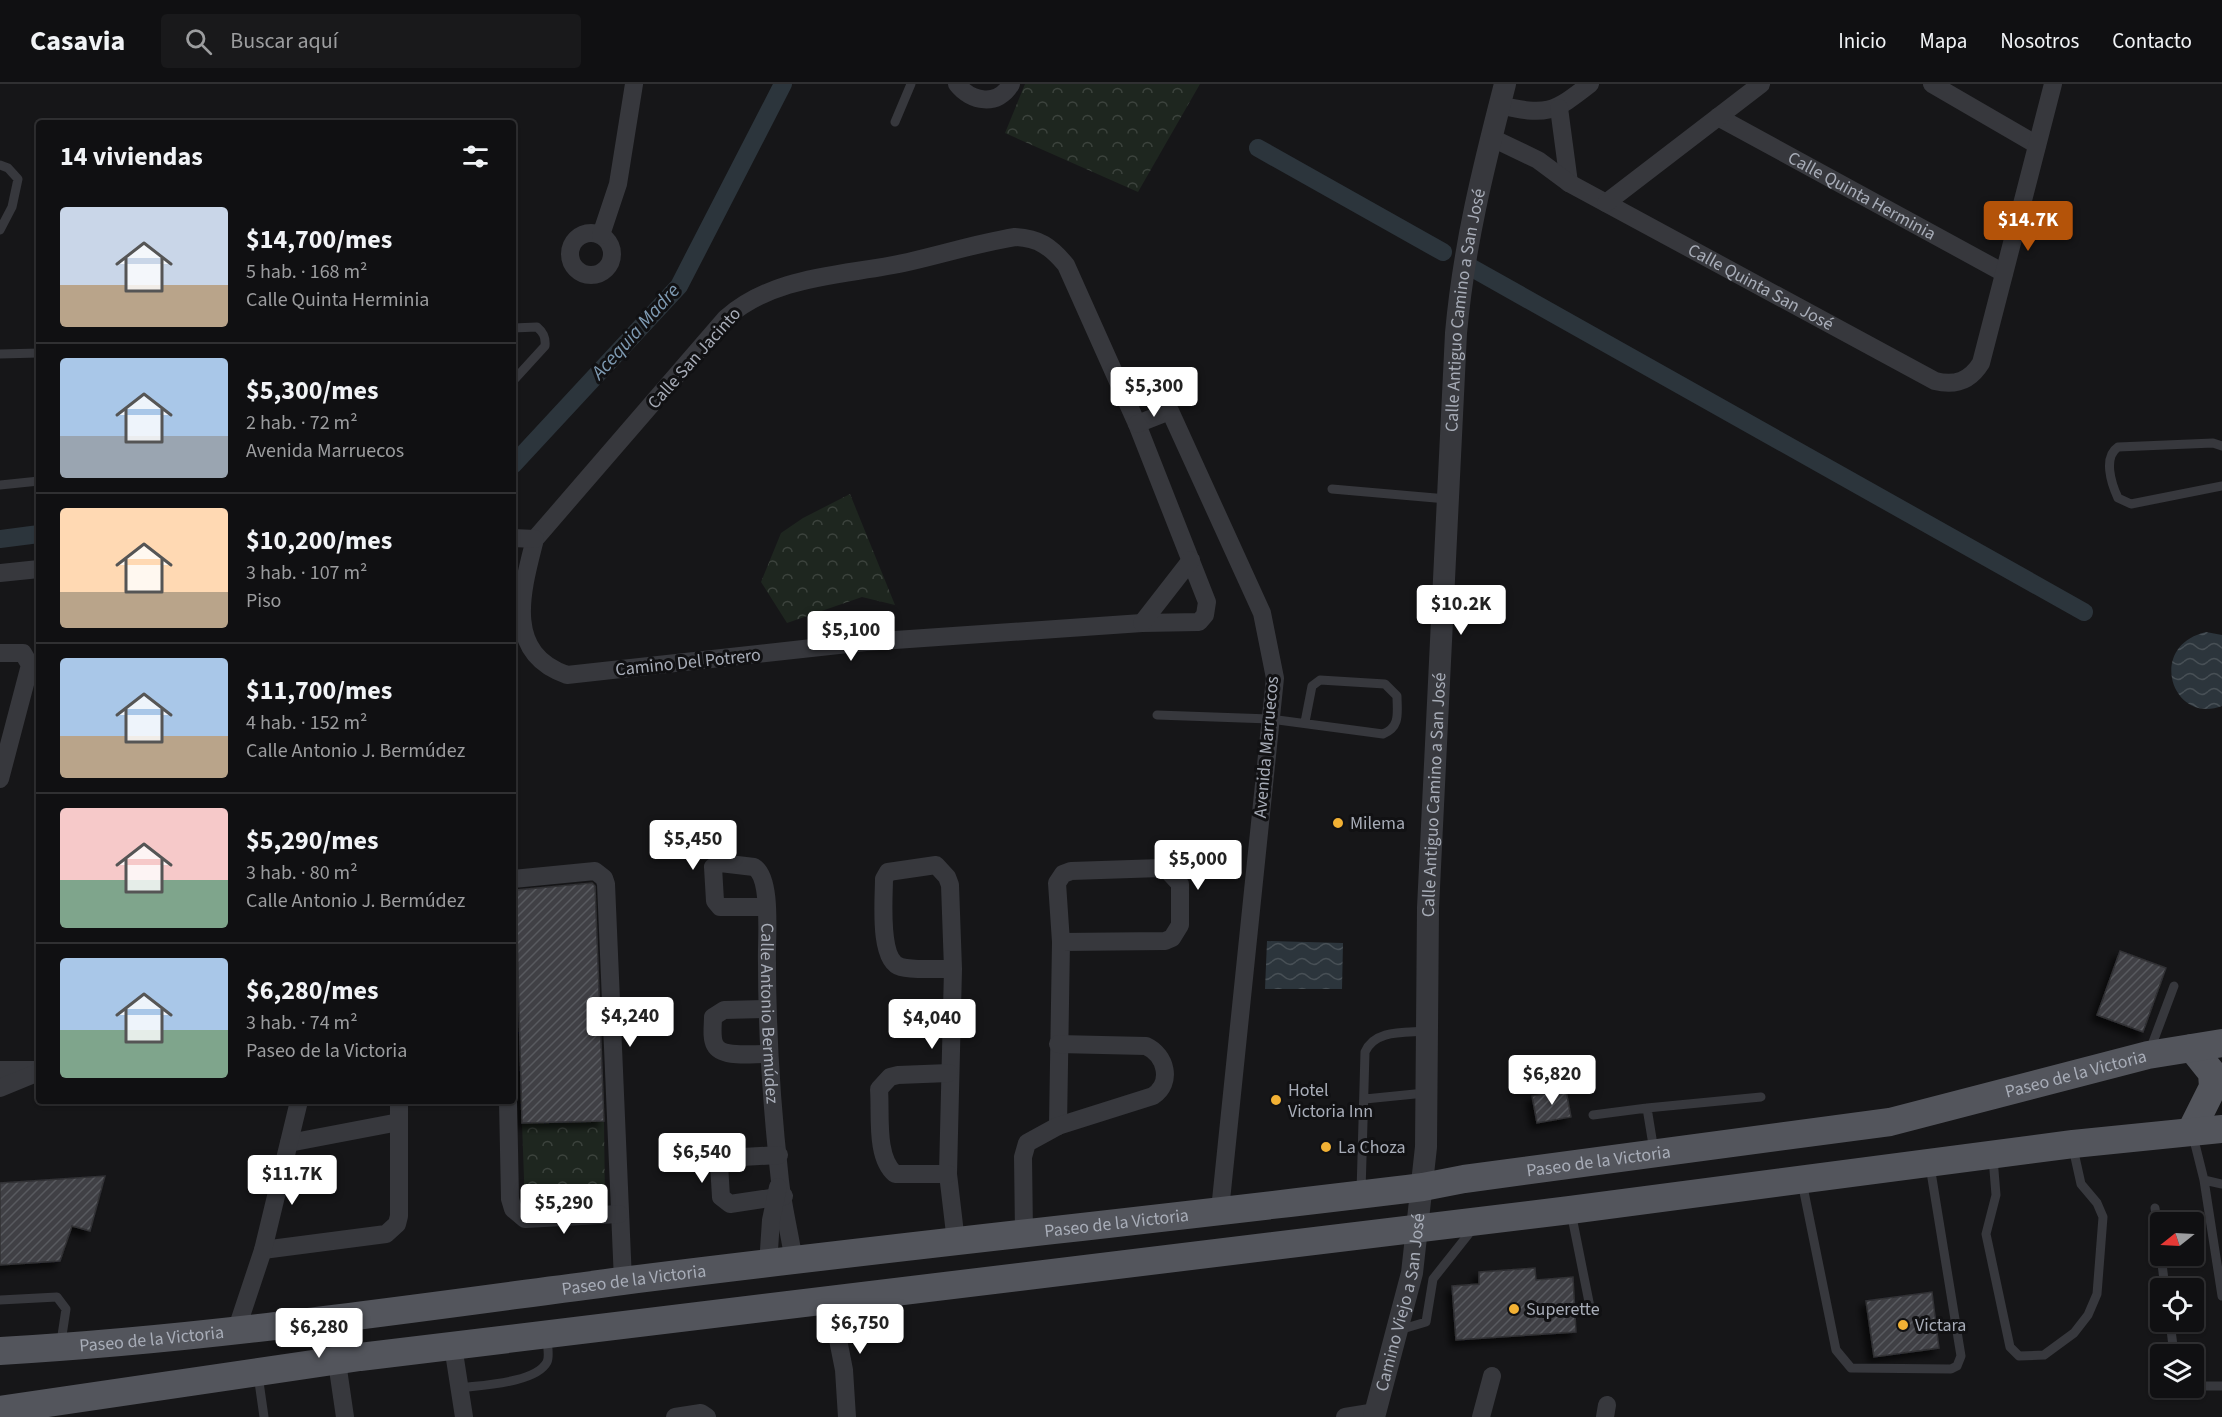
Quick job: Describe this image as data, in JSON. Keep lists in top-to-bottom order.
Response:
{
  "streets": {
    "main road": ["Paseo de la Victoria"],
    "street": [
      "Calle Quinta Herminia",
      "Calle Quinta San José",
      "Calle Antiguo Camino a San José",
      "Calle San Jacinto",
      "Camino Del Potrero",
      "Avenida Marruecos",
      "Calle Antonio Bermúdez",
      "Camino Viejo a San José"
    ]
  },
  "crossings": [
    ["Calle Quinta Herminia", "Calle Quinta San José"],
    ["Calle Quinta San José", "Calle Antiguo Camino a San José"],
    ["Calle Antiguo Camino a San José", "Paseo de la Victoria"],
    ["Calle Antiguo Camino a San José", "Camino Viejo a San José"],
    ["Calle San Jacinto", "Camino Del Potrero"],
    ["Calle San Jacinto", "Avenida Marruecos"],
    ["Avenida Marruecos", "Paseo de la Victoria"],
    ["Calle Antonio Bermúdez", "Paseo de la Victoria"],
    ["Paseo de la Victoria", "Camino Viejo a San José"]
  ],
  "water": ["Acequia Madre"],
  "places": [
    "Milema",
    "Hotel Victoria Inn",
    "La Choza",
    "Superette",
    "Victara"
  ],
  "north": "left",
  "page": {
    "header": "Casavia",
    "search": "Buscar aquí",
    "nav": [
      "Inicio",
      "Mapa",
      "Nosotros",
      "Contacto"
    ],
    "heading": "14 viviendas",
    "list": [
      {
        "name": "$14,700/mes",
        "note": "5 hab. · 168 m² · Calle Quinta Herminia"
      },
      {
        "name": "$5,300/mes",
        "note": "2 hab. · 72 m² · Avenida Marruecos"
      },
      {
        "name": "$10,200/mes",
        "note": "3 hab. · 107 m² · Piso"
      },
      {
        "name": "$11,700/mes",
        "note": "4 hab. · 152 m² · Calle Antonio J. Bermúdez"
      },
      {
        "name": "$5,290/mes",
        "note": "3 hab. · 80 m² · Calle Antonio J. Bermúdez"
      },
      {
        "name": "$6,280/mes",
        "note": "3 hab. · 74 m² · Paseo de la Victoria"
      }
    ],
    "price": [
      "$14.7K",
      "$5,300",
      "$10.2K",
      "$5,100",
      "$5,450",
      "$5,000",
      "$4,240",
      "$4,040",
      "$6,820",
      "$6,540",
      "$11.7K",
      "$5,290",
      "$6,750",
      "$6,280"
    ]
  }
}
